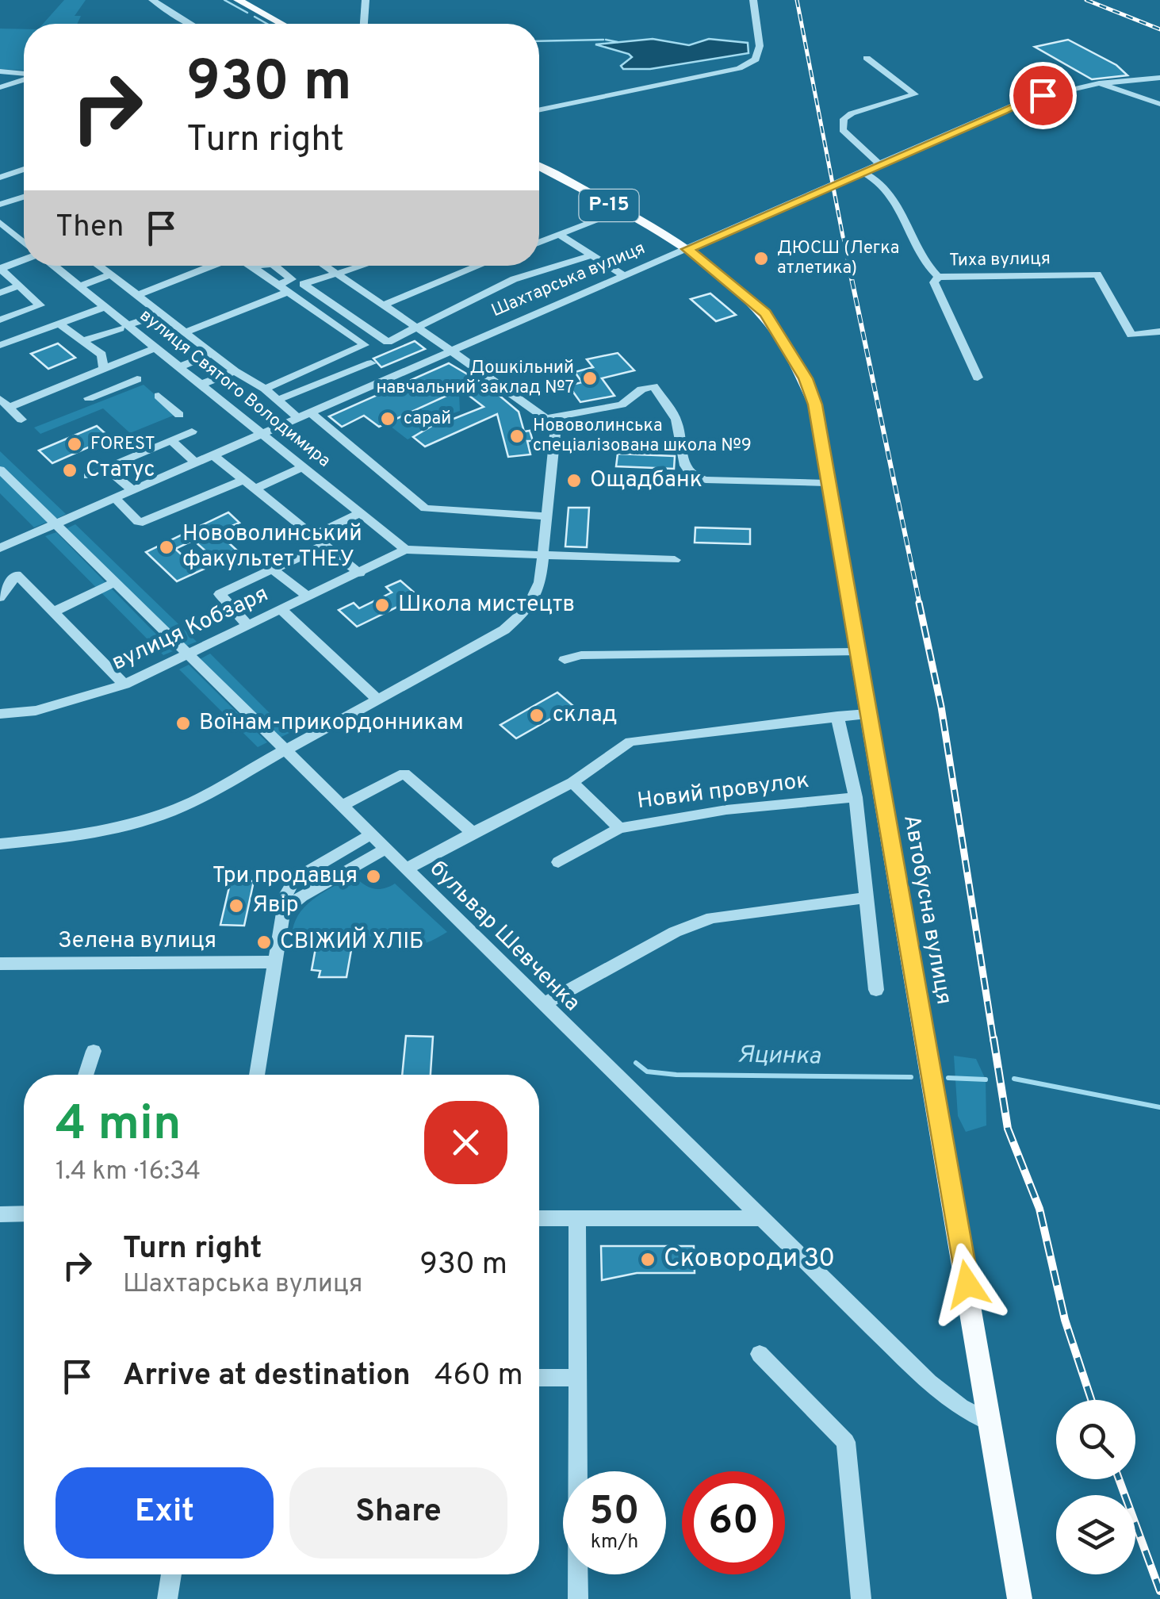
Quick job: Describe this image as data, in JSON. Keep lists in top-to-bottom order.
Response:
{
  "streets": {
    "main road": ["Р-15", "Автобусна вулиця"],
    "street": [
      "Тиха вулиця",
      "Шахтарська вулиця",
      "вулиця Святого Володимира",
      "вулиця Кобзаря",
      "Новий провулок",
      "бульвар Шевченка",
      "Зелена вулиця"
    ]
  },
  "crossings": [
    ["Р-15", "Шахтарська вулиця"],
    ["Р-15", "Автобусна вулиця"],
    ["Тиха вулиця", "Шахтарська вулиця"],
    ["Шахтарська вулиця", "вулиця Святого Володимира"],
    ["Шахтарська вулиця", "Автобусна вулиця"],
    ["Шахтарська вулиця", "бульвар Шевченка"],
    ["вулиця Святого Володимира", "вулиця Кобзаря"],
    ["вулиця Кобзаря", "бульвар Шевченка"],
    ["Автобусна вулиця", "бульвар Шевченка"]
  ],
  "water": ["Яцинка"],
  "places": [
    "ДЮСШ (Легка атлетика)",
    "Дошкільний навчальний заклад №7",
    "сарай",
    "Нововолинська спеціалізована школа №9",
    "FOREST",
    "Статус",
    "Ощадбанк",
    "Нововолинський факультет ТНЕУ",
    "Школа мистецтв",
    "склад",
    "Воїнам-прикордонникам",
    "Три продавця",
    "Явір",
    "СВІЖИЙ ХЛІБ",
    "Сковороди 30"
  ],
  "page": {
    "turn": ["930 m", "Turn right"],
    "then": "Then",
    "heading": ["4 min", "1.4 km · 16:34"],
    "list": [
      {
        "name": "Turn right",
        "note": "Шахтарська вулиця",
        "value": "930 m"
      },
      {
        "name": "Arrive at destination",
        "value": "460 m"
      }
    ],
    "buttons": ["Exit", "Share"],
    "speed": "50 km/h",
    "limit": "60"
  }
}
